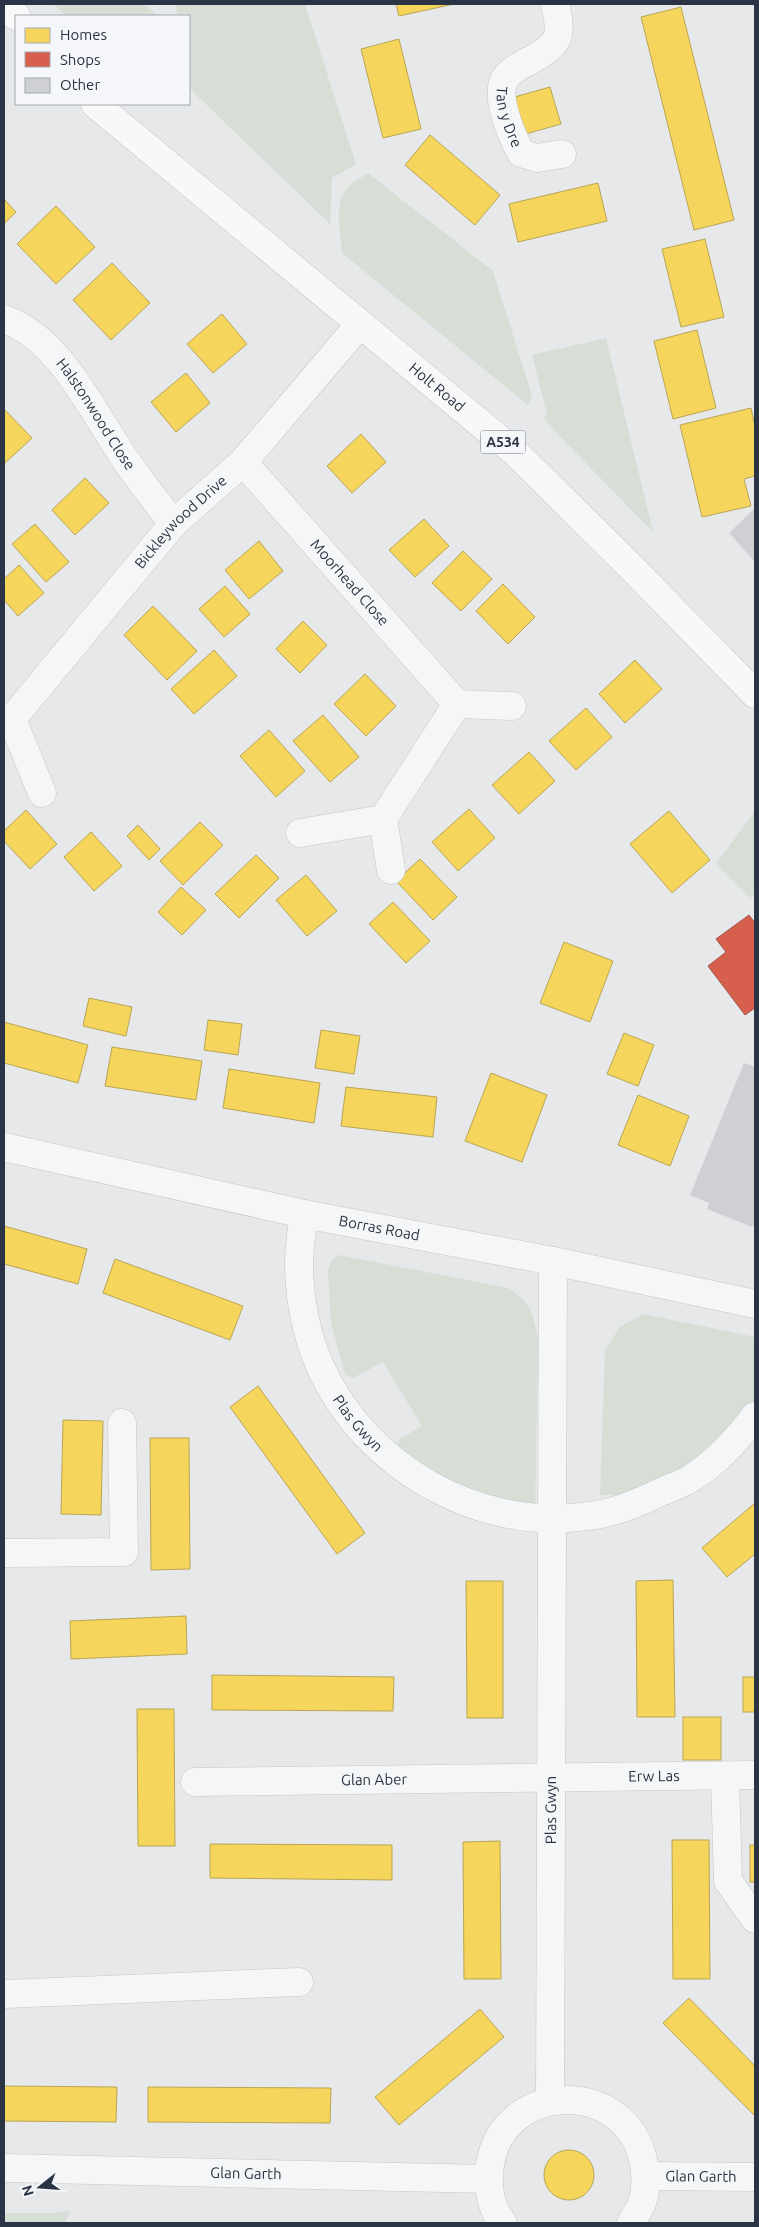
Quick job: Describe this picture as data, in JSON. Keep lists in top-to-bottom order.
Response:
{
  "streets": {
    "main road": ["Holt Road", "A534"],
    "street": [
      "Tan y Dre",
      "Halstonwood Close",
      "Bickleywood Drive",
      "Moorhead Close",
      "Borras Road",
      "Plas Gwyn",
      "Erw Las",
      "Glan Aber",
      "Glan Garth"
    ]
  },
  "crossings": [
    ["Holt Road", "Bickleywood Drive"],
    ["Halstonwood Close", "Bickleywood Drive"],
    ["Bickleywood Drive", "Moorhead Close"],
    ["Borras Road", "Plas Gwyn"],
    ["Plas Gwyn", "Erw Las"],
    ["Plas Gwyn", "Glan Aber"],
    ["Erw Las", "Glan Aber"]
  ],
  "legend": ["Homes", "Shops", "Other"],
  "north": "left"
}
